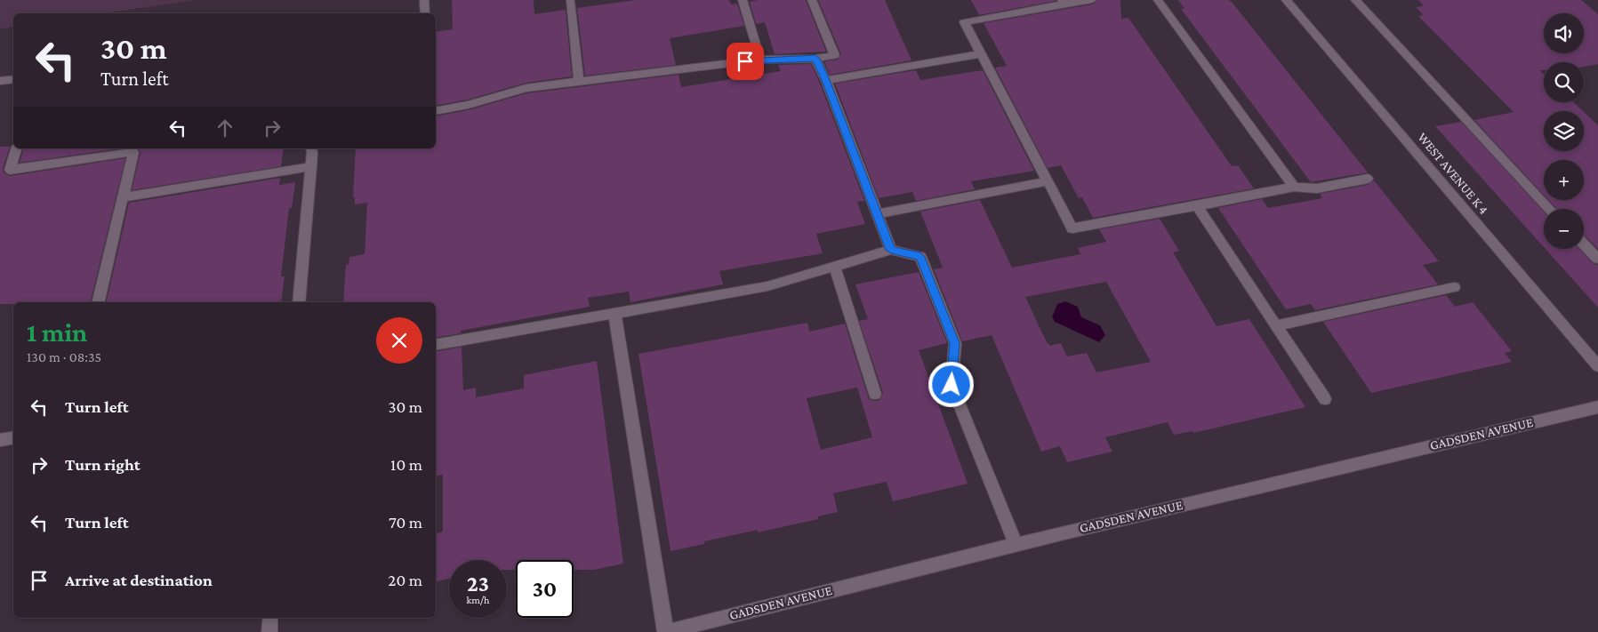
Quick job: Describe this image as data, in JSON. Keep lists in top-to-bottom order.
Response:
{
  "streets": {
    "street": ["WEST AVENUE K 4", "GADSDEN AVENUE"]
  },
  "page": {
    "map_buttons": ["+", "−"],
    "turn": ["30 m", "Turn left"],
    "heading": ["1 min", "130 m · 08:35"],
    "list": [
      {
        "name": "Turn left",
        "value": "30 m"
      },
      {
        "name": "Turn right",
        "value": "10 m"
      },
      {
        "name": "Turn left",
        "value": "70 m"
      },
      {
        "name": "Arrive at destination",
        "value": "20 m"
      }
    ],
    "speed": "23 km/h",
    "limit": "30"
  }
}
